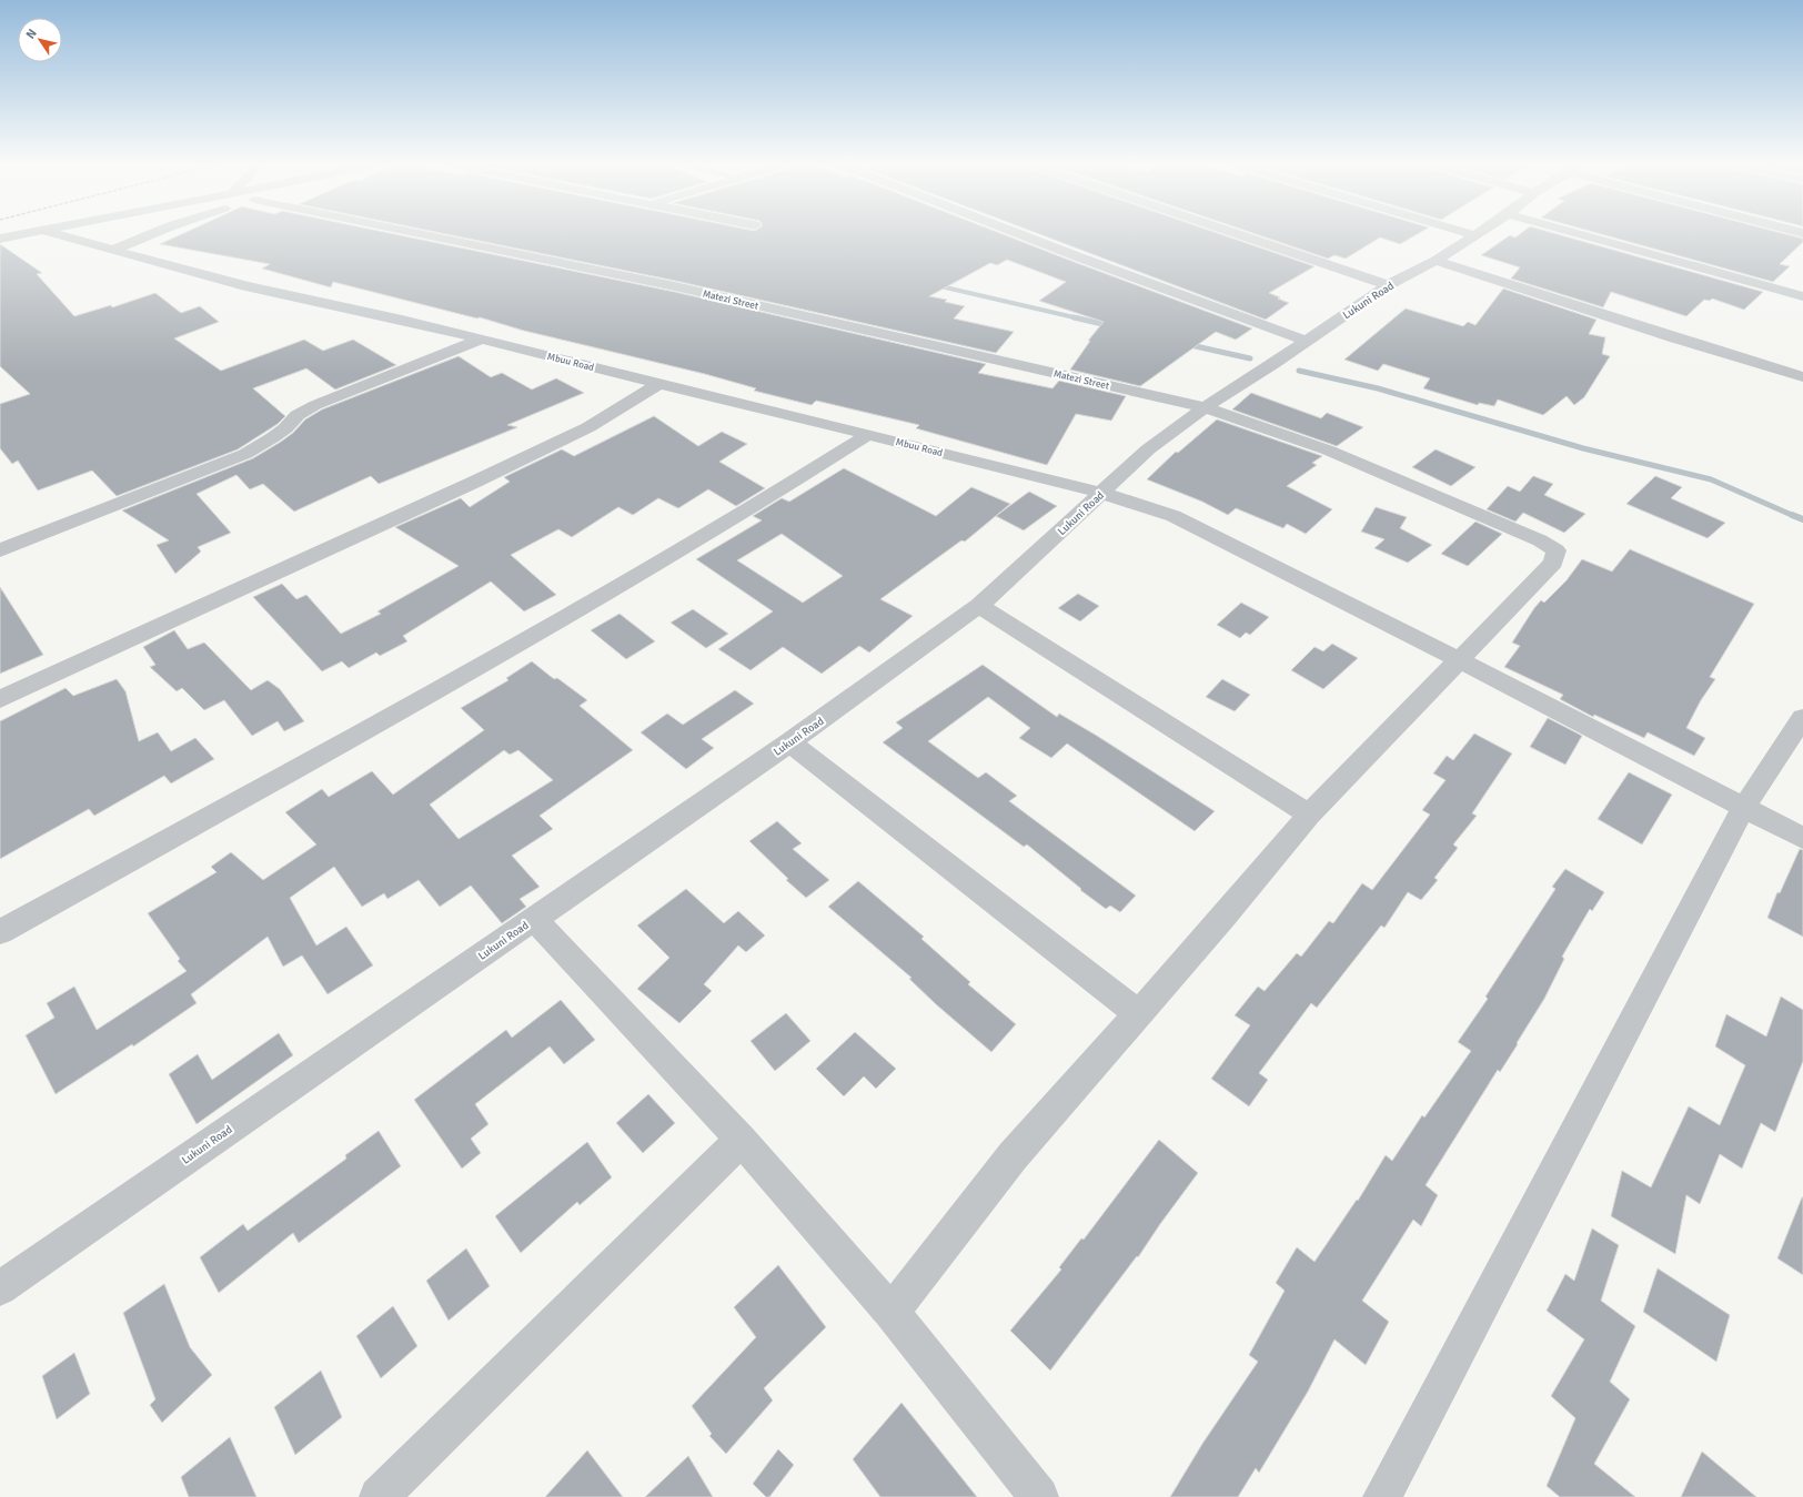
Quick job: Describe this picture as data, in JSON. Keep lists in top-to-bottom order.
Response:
{
  "streets": {
    "street": ["Matezi Street", "Lukuni Road", "Mbuu Road"]
  },
  "crossings": [
    ["Matezi Street", "Lukuni Road"],
    ["Matezi Street", "Mbuu Road"],
    ["Lukuni Road", "Mbuu Road"]
  ],
  "north": "top left"
}
